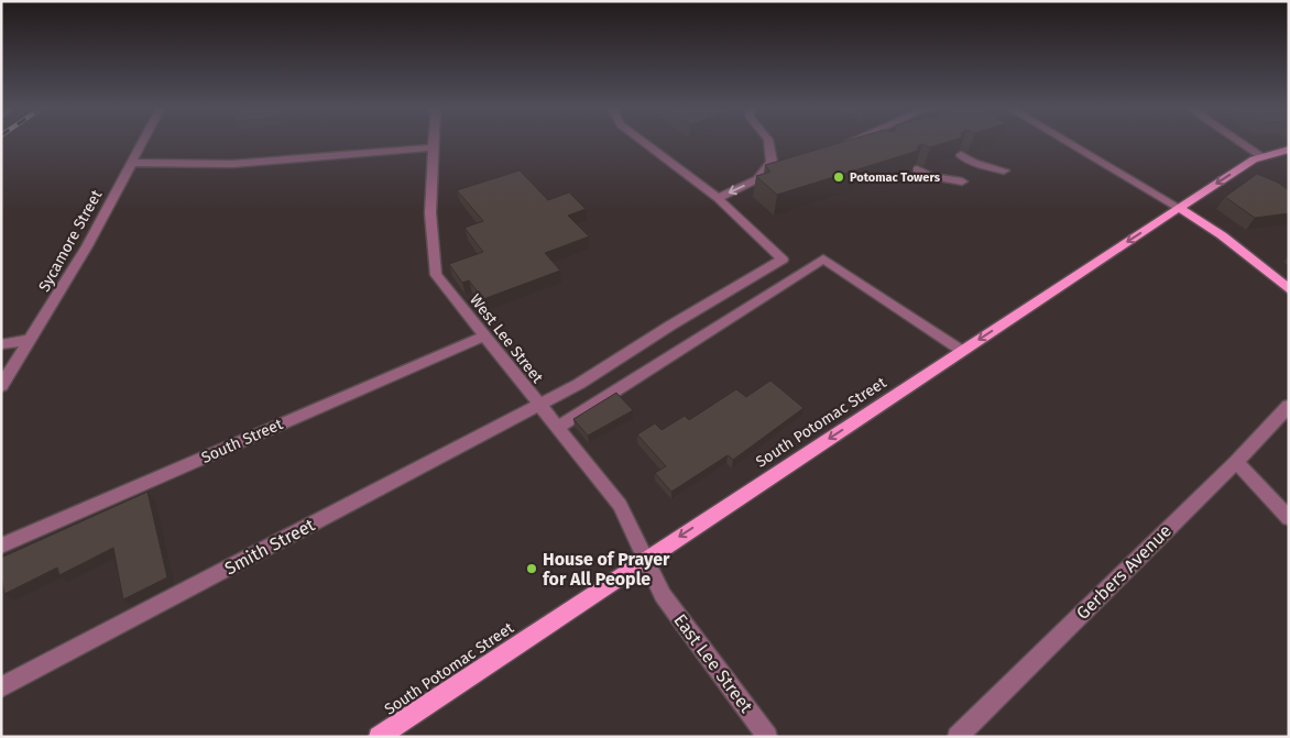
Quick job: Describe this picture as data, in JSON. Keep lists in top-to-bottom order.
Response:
{
  "streets": {
    "main road": ["South Potomac Street"],
    "street": [
      "Sycamore Street",
      "West Lee Street",
      "South Street",
      "Smith Street",
      "Gerbers Avenue",
      "East Lee Street"
    ]
  },
  "crossings": [
    ["West Lee Street", "South Potomac Street"],
    ["West Lee Street", "South Street"],
    ["West Lee Street", "Smith Street"],
    ["West Lee Street", "East Lee Street"],
    ["South Potomac Street", "East Lee Street"]
  ],
  "one_way": ["South Potomac Street"],
  "places": ["Potomac Towers", "House of Prayer for All People"]
}
